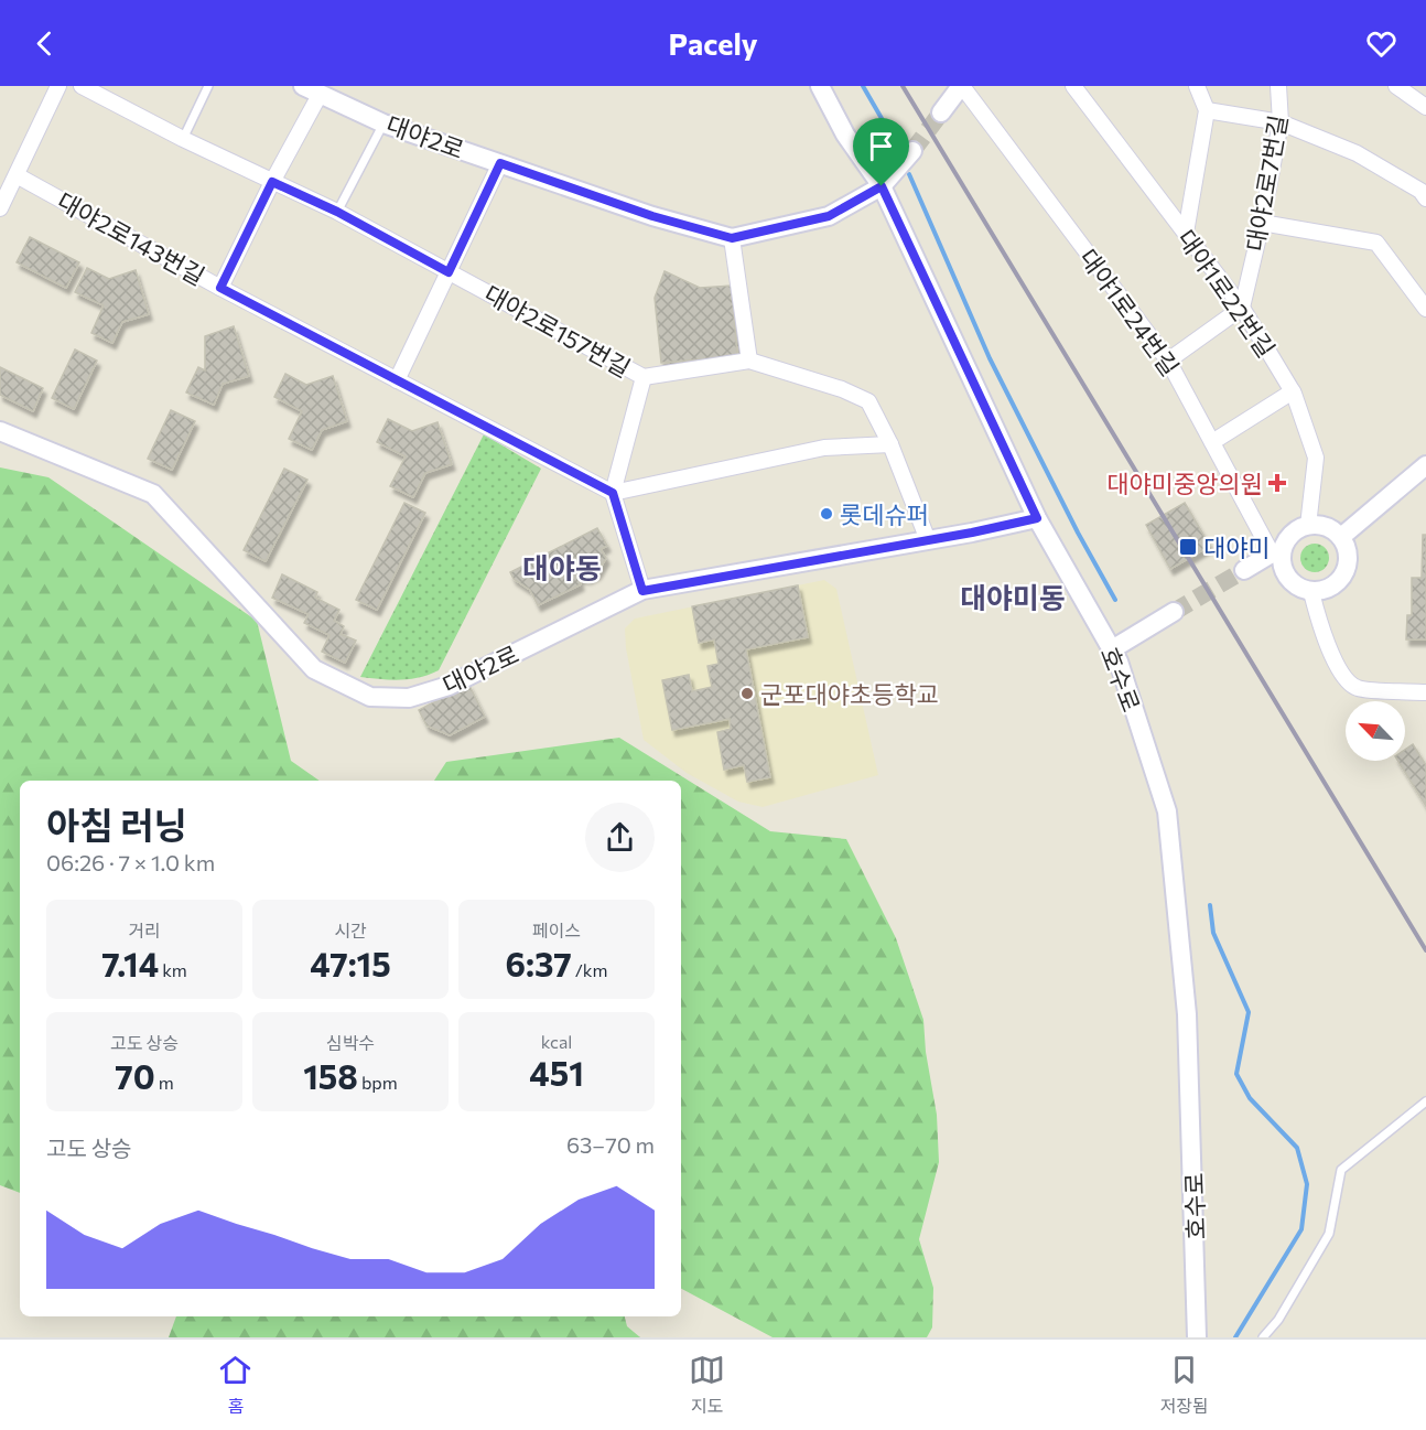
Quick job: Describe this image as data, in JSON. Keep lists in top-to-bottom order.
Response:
{
  "streets": {
    "street": [
      "대야2로",
      "대야2로7번길",
      "대야2로143번길",
      "대야1로22번길",
      "대야1로24번길",
      "대야2로157번길",
      "호수로"
    ]
  },
  "crossings": [
    ["대야2로", "대야2로157번길"],
    ["대야2로", "호수로"],
    ["대야2로7번길", "대야1로22번길"],
    ["대야1로22번길", "대야1로24번길"]
  ],
  "districts": ["대야동", "대야미동"],
  "places": {
    "health": ["대야미중앙의원"],
    "other": ["롯데슈퍼", "군포대야초등학교"],
    "transit": ["대야미"]
  },
  "north": "top left",
  "page": {
    "header": "Pacely",
    "heading": ["아침 러닝", "06:26 · 7 × 1.0 km"],
    "stats": [
      ["거리", "7.14 km"],
      ["시간", "47:15"],
      ["페이스", "6:37 /km"],
      ["고도 상승", "70 m"],
      ["심박수", "158 bpm"],
      ["kcal", "451"]
    ],
    "chart": ["고도 상승", "63–70 m"],
    "tabs": ["홈", "지도", "저장됨"]
  }
}
